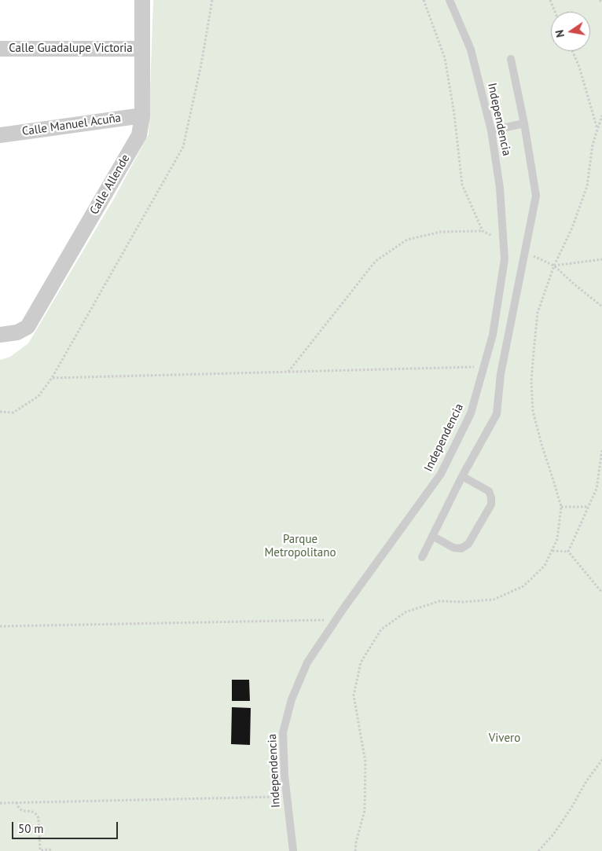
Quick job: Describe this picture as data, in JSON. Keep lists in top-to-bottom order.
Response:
{
  "streets": {
    "street": ["Calle Guadalupe Victoria", "Calle Manuel Acuña", "Calle Allende"],
    "lane": ["Independencia"]
  },
  "crossings": [
    ["Calle Guadalupe Victoria", "Calle Allende"],
    ["Calle Manuel Acuña", "Calle Allende"]
  ],
  "parks": ["Parque Metropolitano", "Vivero"],
  "scale_bar": "50 m",
  "north": "left"
}
